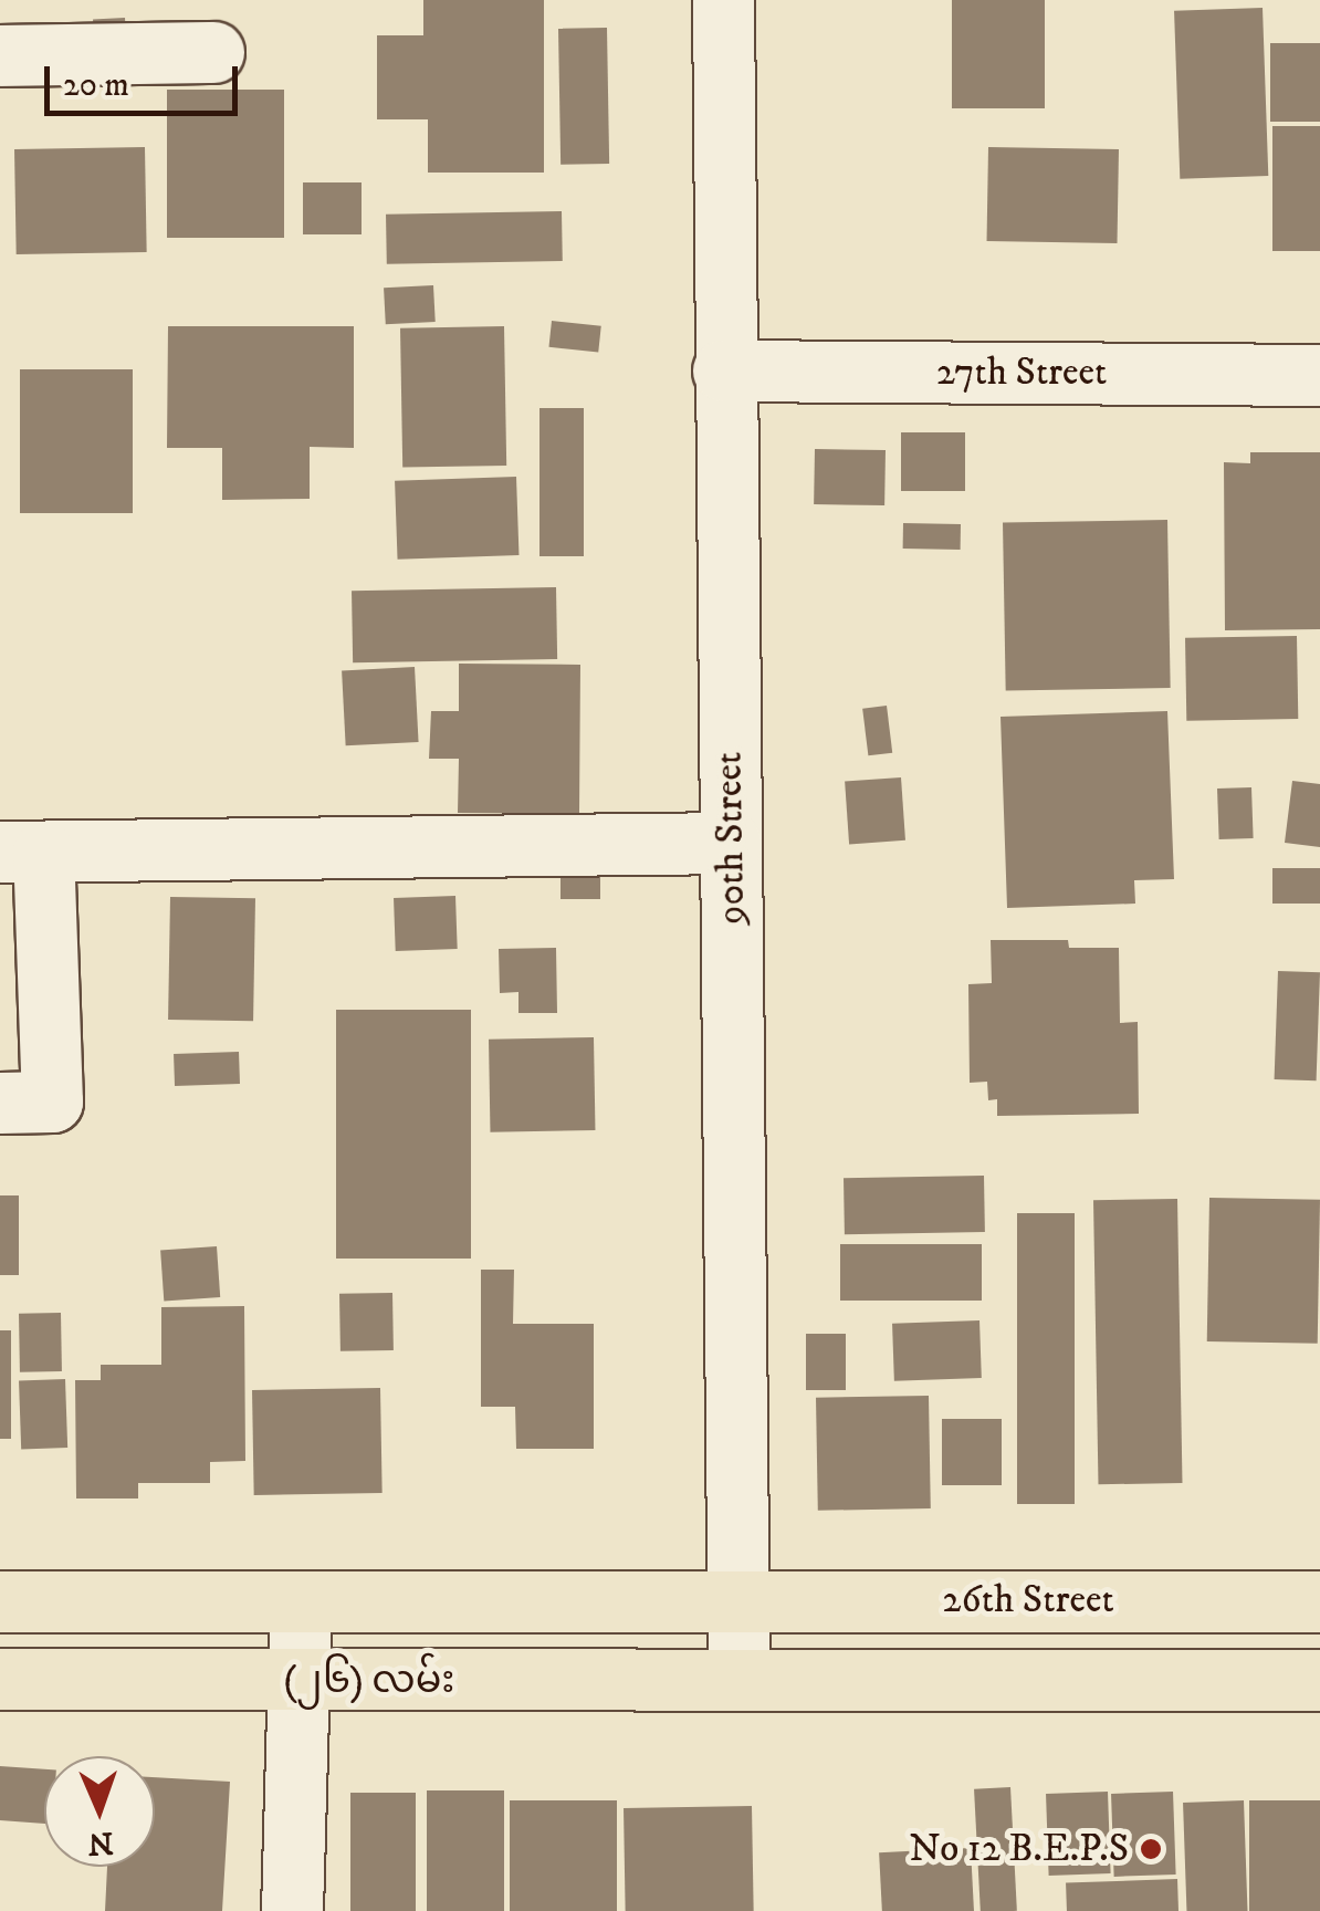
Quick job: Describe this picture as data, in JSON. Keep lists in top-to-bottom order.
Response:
{
  "streets": {
    "main road": ["26th Street", "(၂၆) လမ်း"],
    "street": ["27th Street", "90th Street"]
  },
  "crossings": [
    ["27th Street", "90th Street"],
    ["90th Street", "26th Street"],
    ["90th Street", "(၂၆) လမ်း"],
    ["26th Street", "(၂၆) လမ်း"]
  ],
  "places": ["No 12 B.E.P.S"],
  "scale_bar": "20 m",
  "north": "bottom"
}
